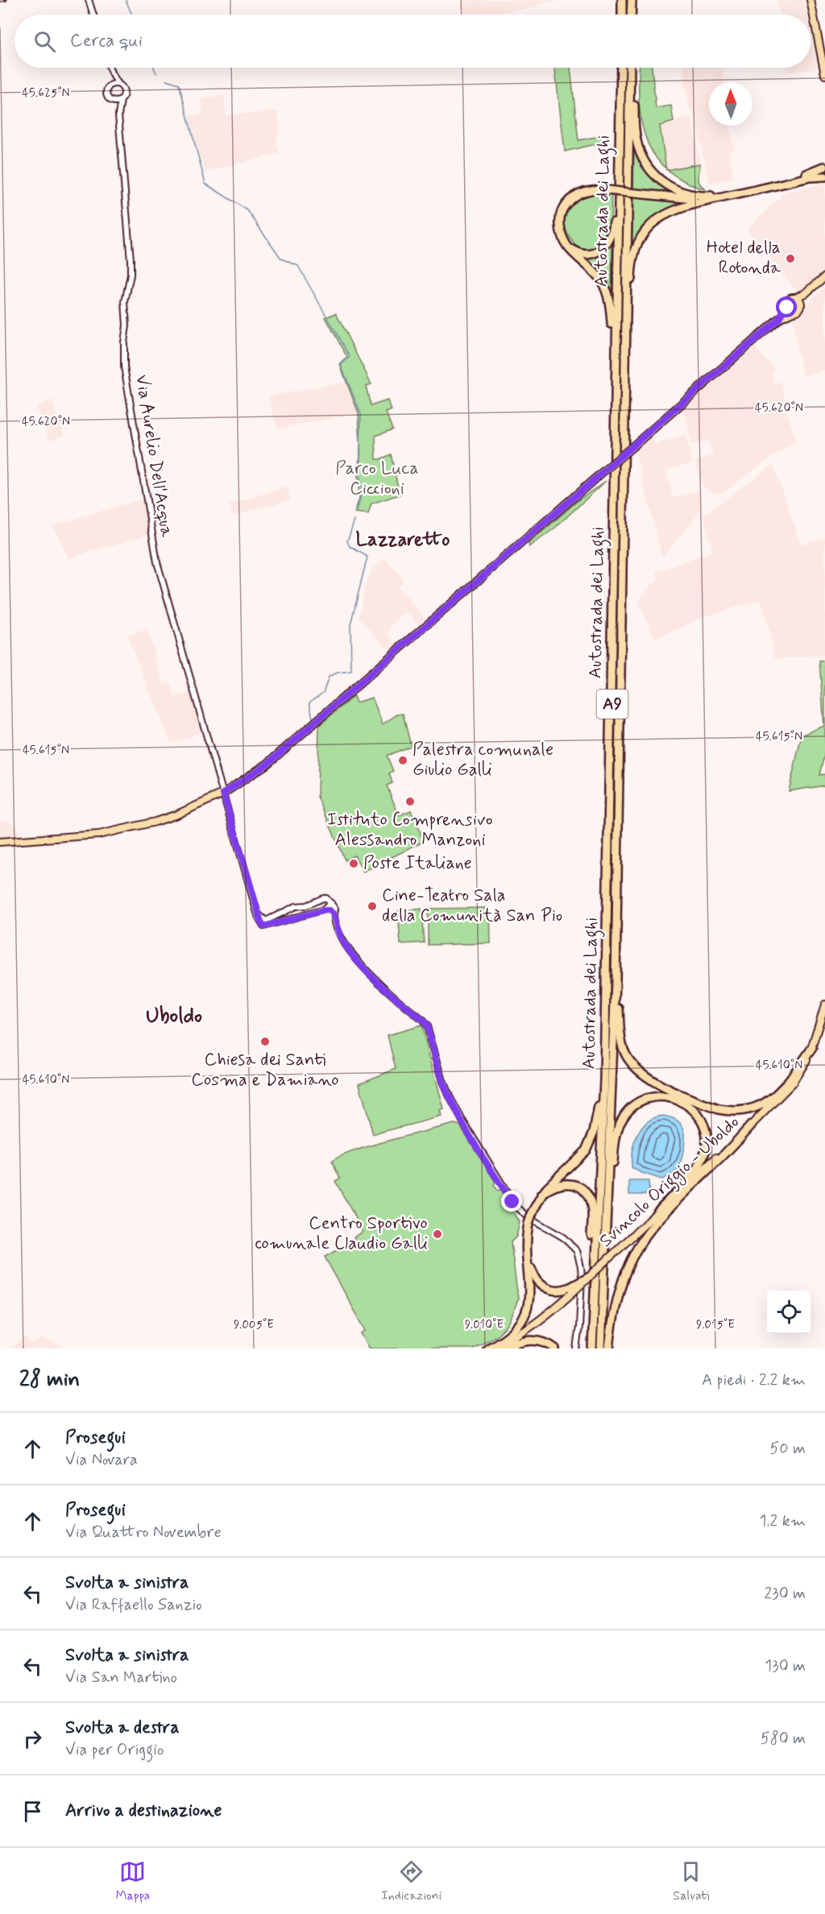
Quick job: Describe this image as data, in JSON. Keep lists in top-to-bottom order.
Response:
{
  "streets": {
    "highway": ["Autostrada dei Laghi", "A9"],
    "main road": ["Svincolo Origgio - Uboldo"],
    "street": ["Via Aurelio Dell'Acqua"]
  },
  "districts": ["Lazzaretto", "Uboldo"],
  "parks": ["Parco Luca Ciccioni"],
  "places": [
    "Hotel della Rotonda",
    "Palestra comunale Giulio Galli",
    "Istituto Comprensivo Alessandro Manzoni",
    "Poste Italiane",
    "Cine-Teatro Sala della Comunità San Pio",
    "Chiesa dei Santi Cosma e Damiano",
    "Centro Sportivo comunale Claudio Galli"
  ],
  "north": "top",
  "page": {
    "search": "Cerca qui",
    "heading": ["28 min", "A piedi · 2.2 km"],
    "list": [
      ["Prosegui", "Via Novara", "50 m"],
      ["Prosegui", "Via Quattro Novembre", "1.2 km"],
      ["Svolta a sinistra", "Via Raffaello Sanzio", "230 m"],
      ["Svolta a sinistra", "Via San Martino", "130 m"],
      ["Svolta a destra", "Via per Origgio", "580 m"],
      "Arrivo a destinazione"
    ],
    "nav": ["Mappa", "Indicazioni", "Salvati"]
  },
  "coordinates": [
    "45.625°N",
    "45.620°N",
    "45.615°N",
    "45.610°N",
    "9.005°E",
    "9.010°E",
    "9.015°E"
  ]
}
